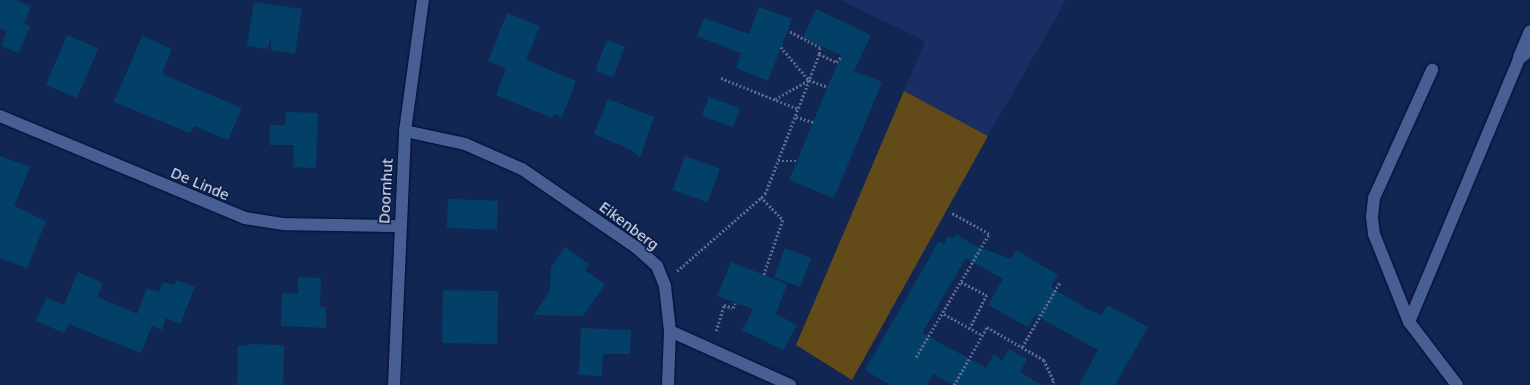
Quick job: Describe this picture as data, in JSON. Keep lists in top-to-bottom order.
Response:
{
  "streets": {
    "street": ["De Linde", "Doornhut", "Eikenberg"]
  },
  "crossings": [
    ["De Linde", "Doornhut"],
    ["Doornhut", "Eikenberg"]
  ]
}
